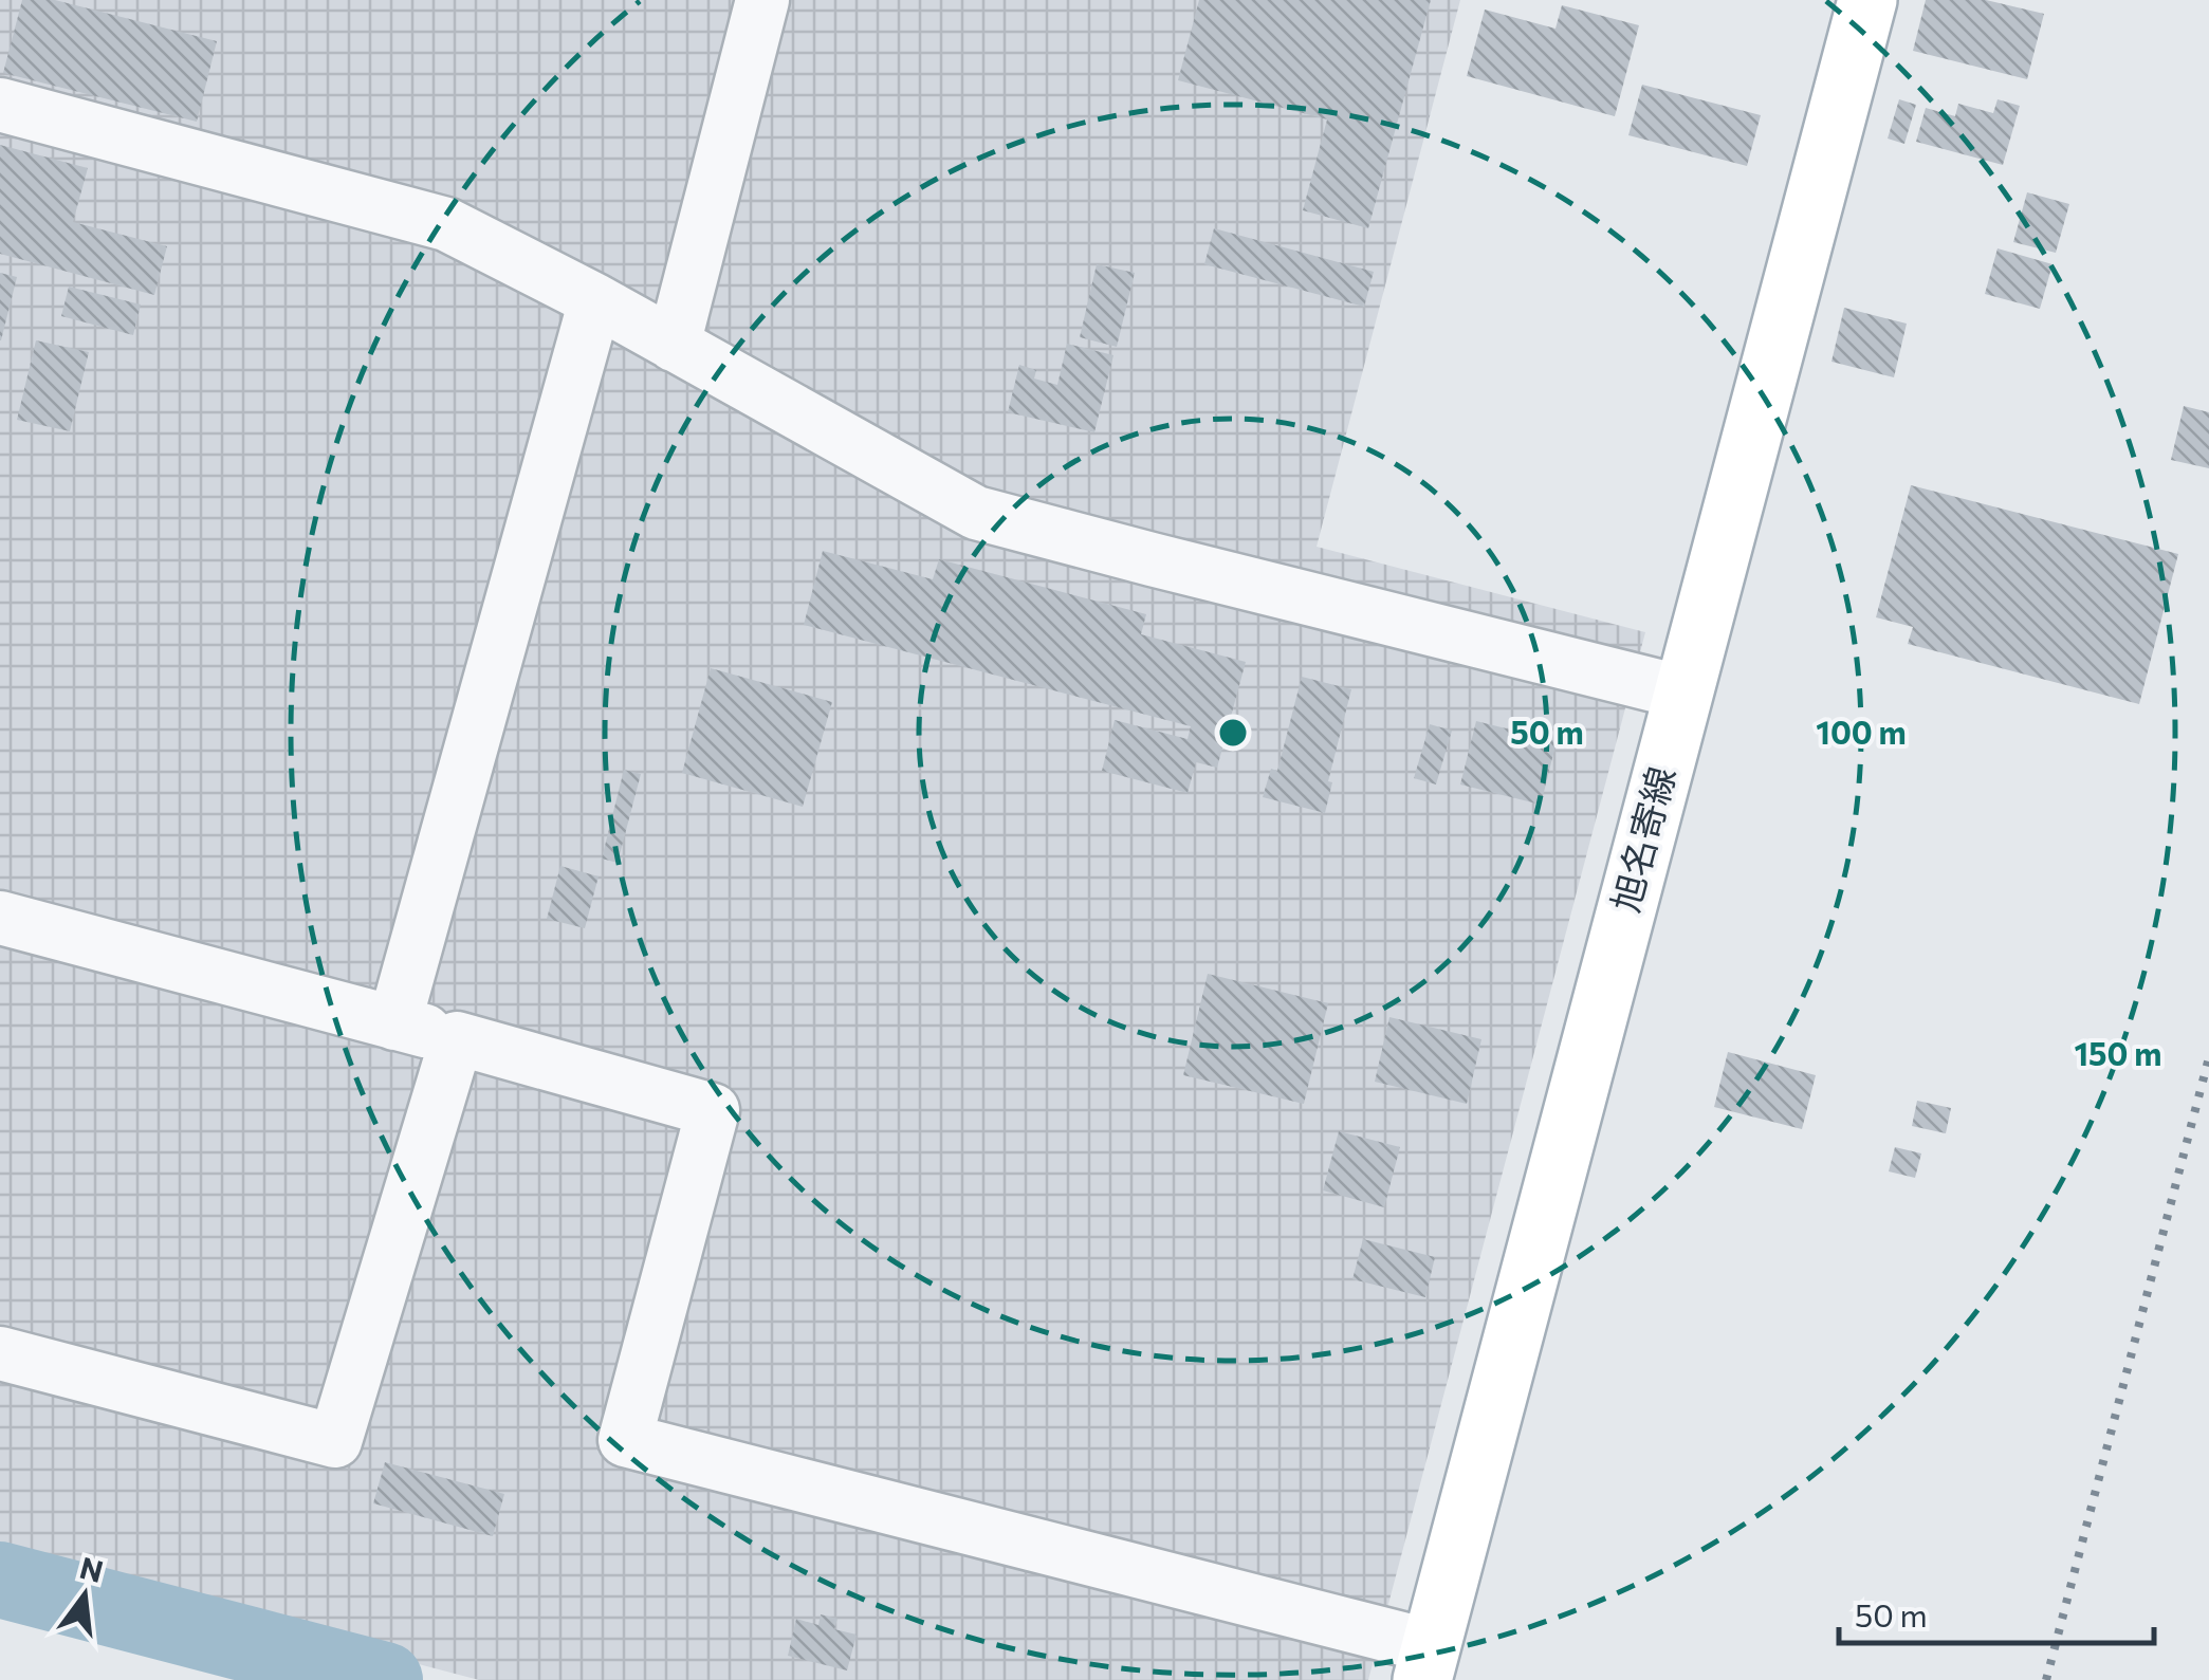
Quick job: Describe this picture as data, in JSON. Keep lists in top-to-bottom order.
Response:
{
  "streets": {
    "main road": ["旭名寄線"]
  },
  "scale_bar": "50 m",
  "north": "top",
  "rings": ["50 m", "100 m", "150 m"]
}
